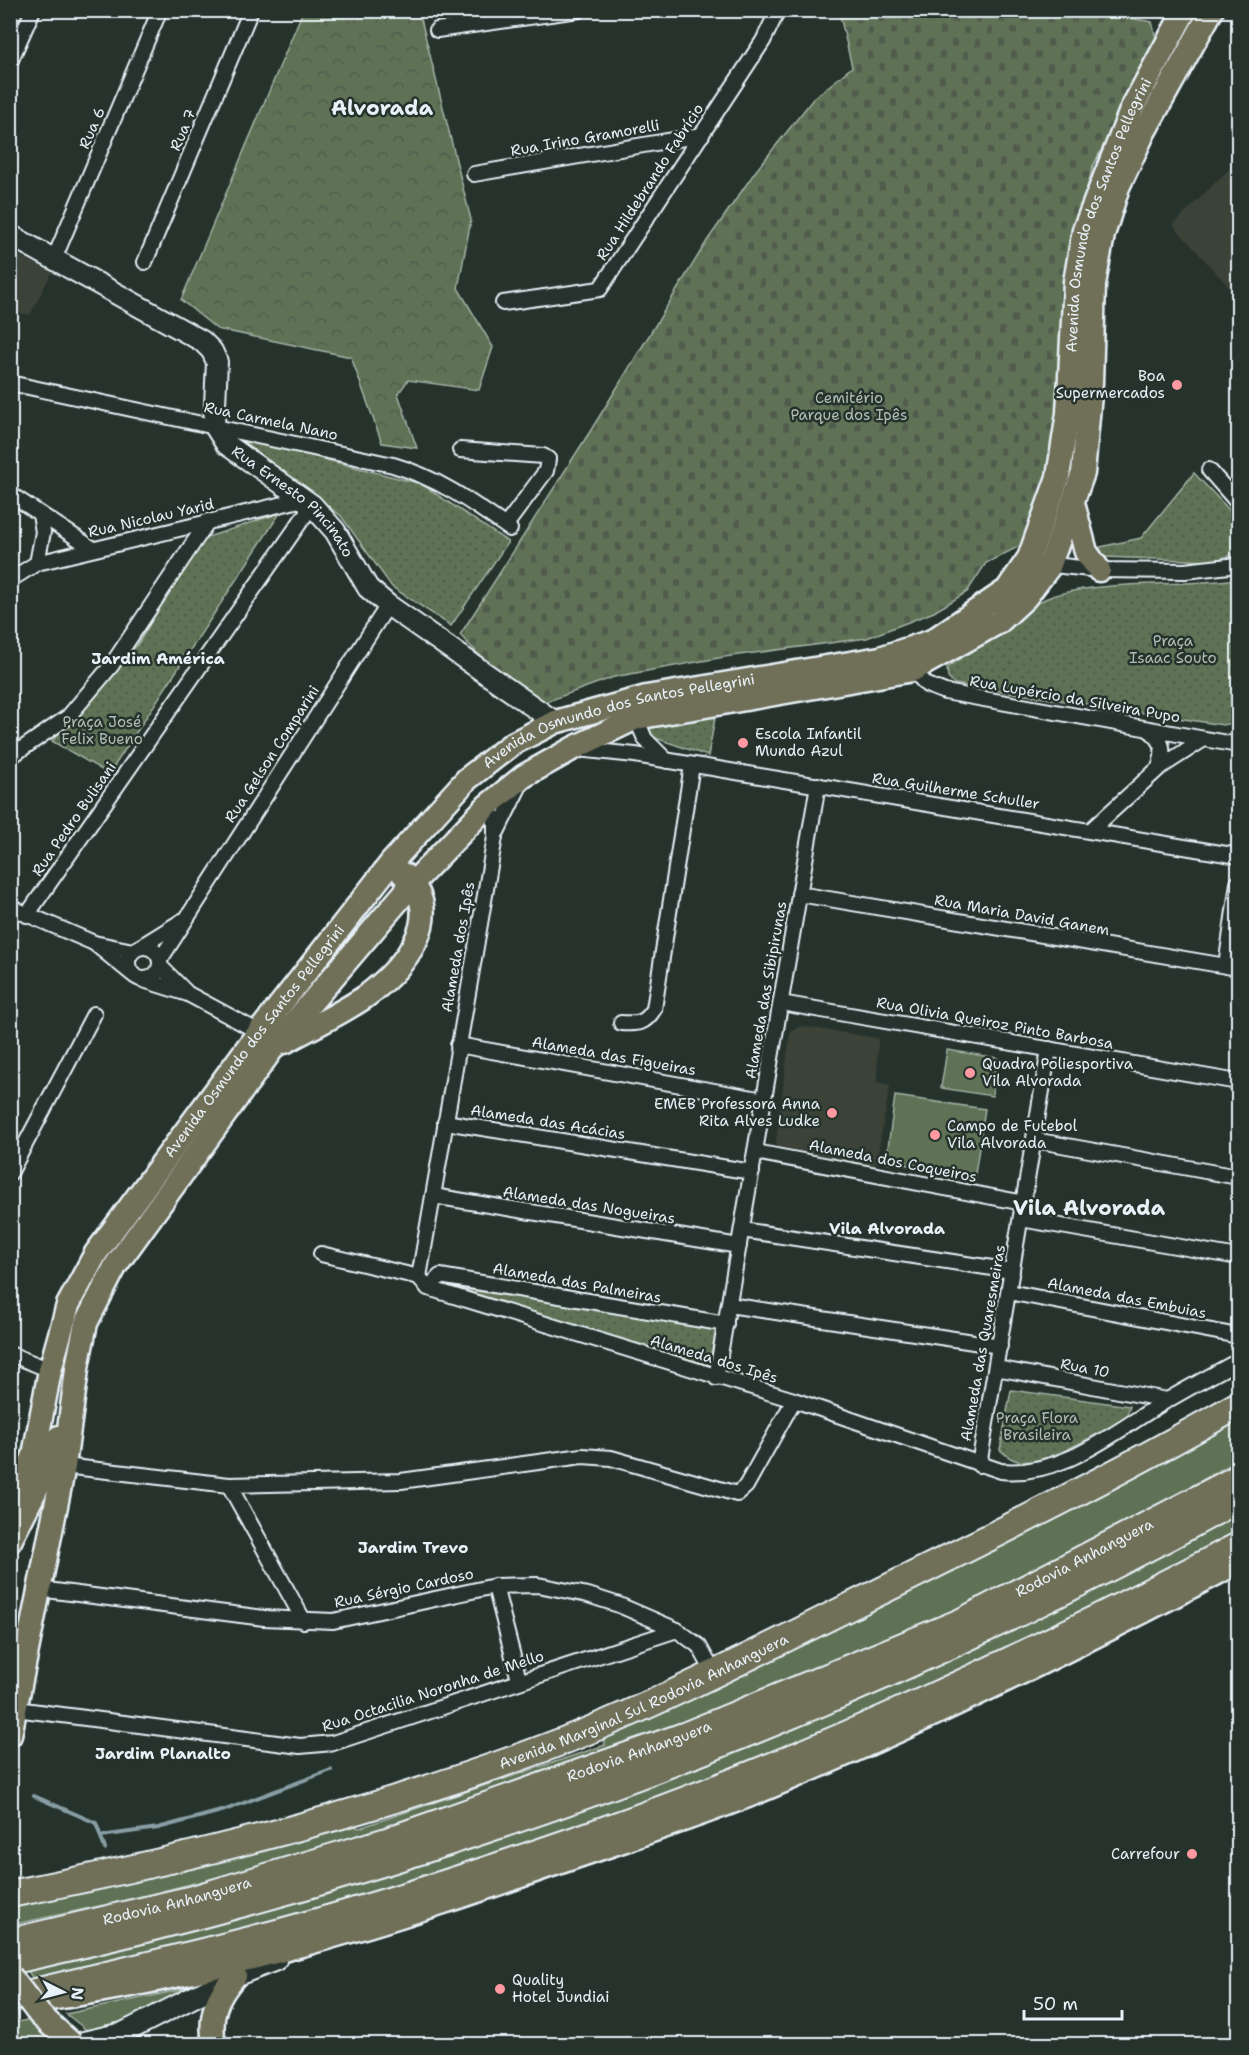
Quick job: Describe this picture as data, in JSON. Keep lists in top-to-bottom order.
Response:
{
  "streets": {
    "highway": ["Rodovia Anhanguera", "Avenida Marginal Sul Rodovia Anhanguera"],
    "main road": ["Avenida Osmundo dos Santos Pellegrini"],
    "street": [
      "Rua 6",
      "Rua 7",
      "Rua Irino Gramorelli",
      "Rua Hildebrando Fabrício",
      "Rua Carmela Nano",
      "Rua Ernesto Pincinato",
      "Rua Nicolau Yarid",
      "Rua Lupércio da Silveira Pupo",
      "Rua Gelson Comparini",
      "Rua Guilherme Schuller",
      "Rua Pedro Bulisani",
      "Rua Maria David Ganem",
      "Alameda dos Ipês",
      "Alameda das Sibipirunas",
      "Rua Olivia Queiroz Pinto Barbosa",
      "Alameda das Figueiras",
      "Alameda das Acácias",
      "Alameda dos Coqueiros",
      "Alameda das Nogueiras",
      "Alameda das Palmeiras",
      "Alameda das Embuias",
      "Alameda das Quaresmeiras",
      "Rua 10",
      "Rua Sérgio Cardoso",
      "Rua Octacilia Noronha de Mello"
    ]
  },
  "crossings": [
    ["Rua Irino Gramorelli", "Rua Hildebrando Fabrício"],
    ["Avenida Osmundo dos Santos Pellegrini", "Rua Ernesto Pincinato"],
    ["Avenida Osmundo dos Santos Pellegrini", "Rua Lupércio da Silveira Pupo"],
    ["Avenida Osmundo dos Santos Pellegrini", "Rua Guilherme Schuller"],
    ["Avenida Osmundo dos Santos Pellegrini", "Alameda dos Ipês"],
    ["Avenida Osmundo dos Santos Pellegrini", "Rua Sérgio Cardoso"],
    ["Avenida Osmundo dos Santos Pellegrini", "Rua Octacilia Noronha de Mello"],
    ["Rua Carmela Nano", "Rua Ernesto Pincinato"],
    ["Rua Ernesto Pincinato", "Rua Nicolau Yarid"],
    ["Rua Ernesto Pincinato", "Rua Gelson Comparini"],
    ["Rua Ernesto Pincinato", "Rua Pedro Bulisani"],
    ["Rua Nicolau Yarid", "Rua Pedro Bulisani"],
    ["Rua Guilherme Schuller", "Alameda das Sibipirunas"],
    ["Rua Maria David Ganem", "Alameda das Sibipirunas"],
    ["Alameda dos Ipês", "Alameda das Sibipirunas"],
    ["Alameda dos Ipês", "Alameda das Figueiras"],
    ["Alameda dos Ipês", "Alameda das Acácias"],
    ["Alameda dos Ipês", "Alameda das Nogueiras"],
    ["Alameda dos Ipês", "Alameda das Palmeiras"],
    ["Alameda dos Ipês", "Alameda das Quaresmeiras"],
    ["Alameda dos Ipês", "Rua 10"],
    ["Alameda das Sibipirunas", "Rua Olivia Queiroz Pinto Barbosa"],
    ["Alameda das Sibipirunas", "Alameda das Figueiras"],
    ["Alameda das Sibipirunas", "Alameda das Acácias"],
    ["Alameda das Sibipirunas", "Alameda dos Coqueiros"],
    ["Alameda das Sibipirunas", "Alameda das Nogueiras"],
    ["Alameda das Sibipirunas", "Alameda das Palmeiras"],
    ["Rua Olivia Queiroz Pinto Barbosa", "Alameda das Quaresmeiras"],
    ["Alameda dos Coqueiros", "Alameda das Quaresmeiras"],
    ["Alameda das Embuias", "Alameda das Quaresmeiras"],
    ["Alameda das Quaresmeiras", "Rua 10"],
    ["Rua Sérgio Cardoso", "Rua Octacilia Noronha de Mello"],
    ["Rua Sérgio Cardoso", "Avenida Marginal Sul Rodovia Anhanguera"]
  ],
  "districts": [
    "Alvorada",
    "Jardim América",
    "Vila Alvorada",
    "Vila Alvorada",
    "Jardim Trevo",
    "Jardim Planalto"
  ],
  "parks": [
    "Cemitério Parque dos Ipês",
    "Praça Isaac Souto",
    "Praça José Felix Bueno",
    "Praça Flora Brasileira"
  ],
  "places": [
    "Boa Supermercados",
    "Escola Infantil Mundo Azul",
    "Quadra Poliesportiva Vila Alvorada",
    "EMEB Professora Anna Rita Alves Ludke",
    "Campo de Futebol Vila Alvorada",
    "Carrefour",
    "Quality Hotel Jundiai"
  ],
  "scale_bar": "50 m",
  "north": "right"
}
